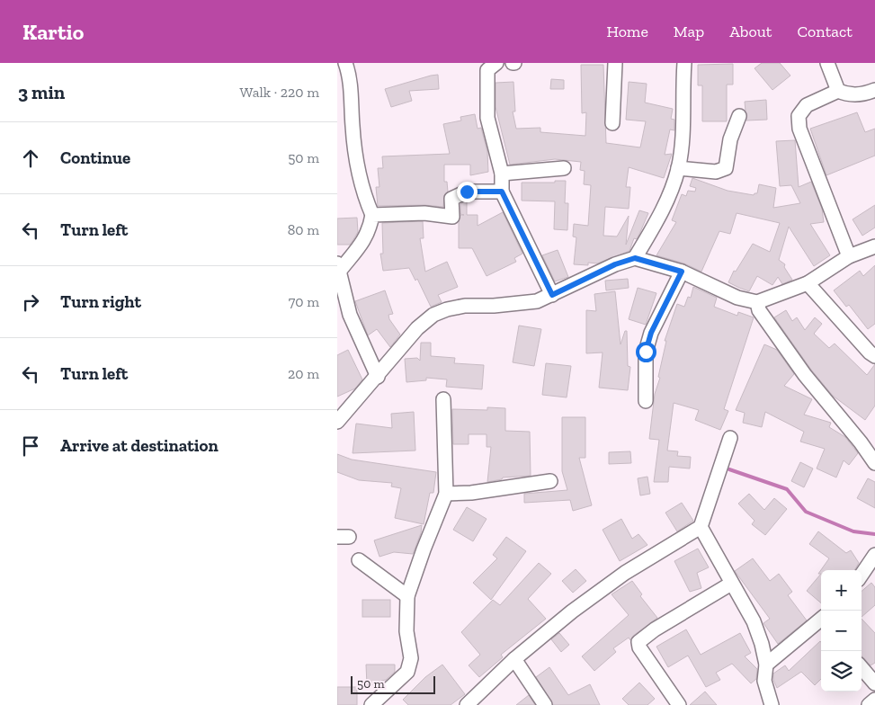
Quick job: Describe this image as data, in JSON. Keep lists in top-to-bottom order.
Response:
{
  "scale_bar": "50 m",
  "page": {
    "header": "Kartio",
    "nav": [
      "Home",
      "Map",
      "About",
      "Contact"
    ],
    "heading": ["3 min", "Walk · 220 m"],
    "list": [
      ["Continue", "50 m"],
      ["Turn left", "80 m"],
      ["Turn right", "70 m"],
      ["Turn left", "20 m"],
      "Arrive at destination"
    ],
    "map_buttons": ["+", "−"],
    "scale": "50 m"
  }
}
